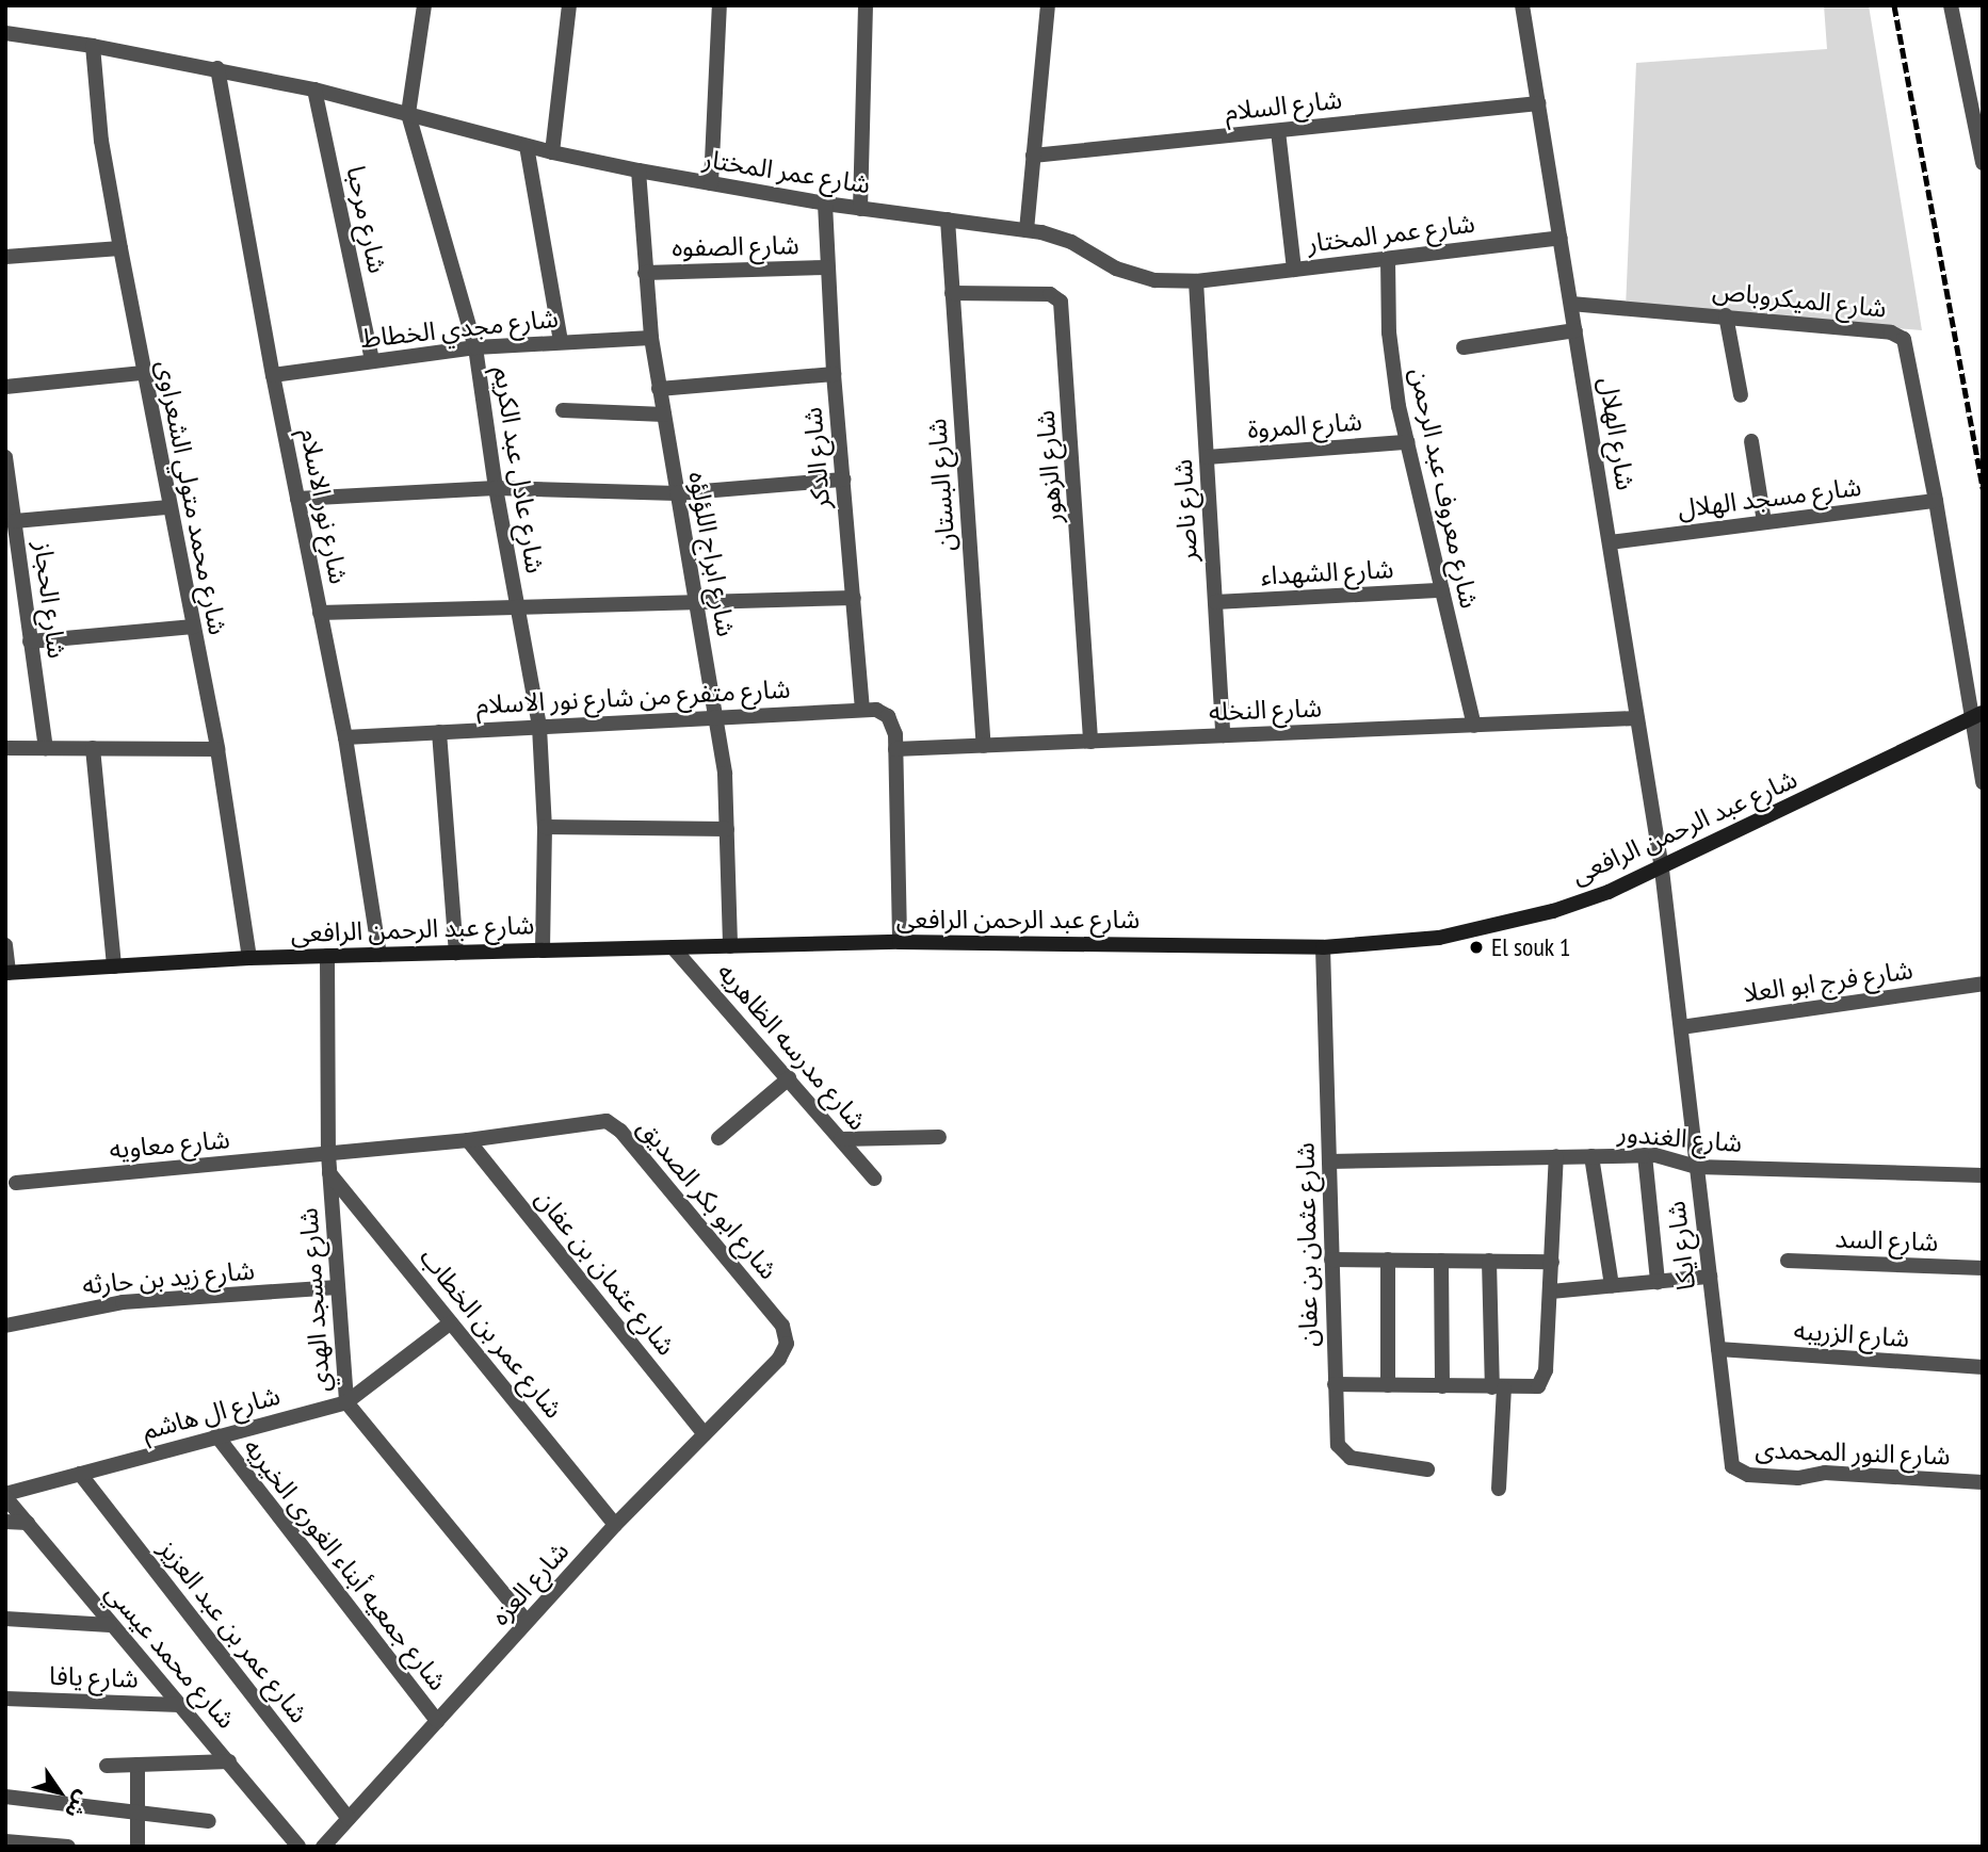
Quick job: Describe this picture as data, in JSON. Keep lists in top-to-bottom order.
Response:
{
  "streets": {
    "street": [
      "شارع السلام",
      "شارع عمر المختار",
      "شارع مرحبا",
      "شارع الصفوه",
      "شارع الميكروباص",
      "شارع مجدي الخطاط",
      "شارع المروة",
      "شارع الهلال",
      "شارع الدكر",
      "شارع الزهور",
      "شارع عادل عبد الكريم",
      "شارع البستان",
      "شارع معروف عبد الرحمن",
      "شارع محمد متولي الشعراوى",
      "شارع مسجد الهلال",
      "شارع نور الاسلام",
      "شارع ناصر",
      "شارع ابراج اللؤلؤه",
      "شارع الشهداء",
      "شارع الحجاز",
      "شارع متفرع من شارع نور الاسلام",
      "شارع النخله",
      "شارع عبد الرحمن الرافعى",
      "شارع فرج ابو العلا",
      "شارع مدرسه الظاهريه",
      "شارع الغندور",
      "شارع معاويه",
      "شارع ابو بكر الصديق",
      "شارع السد",
      "شارع عثمان بن عفان",
      "شارع ايكا",
      "شارع زيد بن حارثه",
      "شارع مسجد الهدي",
      "شارع عمر بن الخطاب",
      "شارع الزريبه",
      "شارع ال هاشم",
      "شارع النور المحمدى",
      "شارع جمعيه أبناء الغورى الخيريه",
      "شارع العزه",
      "شارع عمر بن عبد العزيز",
      "شارع محمد عيسي",
      "شارع يافا"
    ]
  },
  "crossings": [
    ["شارع السلام", "شارع الهلال"],
    ["شارع عمر المختار", "شارع مرحبا"],
    ["شارع عمر المختار", "شارع الهلال"],
    ["شارع عمر المختار", "شارع الدكر"],
    ["شارع عمر المختار", "شارع عادل عبد الكريم"],
    ["شارع عمر المختار", "شارع البستان"],
    ["شارع عمر المختار", "شارع معروف عبد الرحمن"],
    ["شارع عمر المختار", "شارع محمد متولي الشعراوى"],
    ["شارع عمر المختار", "شارع نور الاسلام"],
    ["شارع عمر المختار", "شارع ناصر"],
    ["شارع عمر المختار", "شارع ابراج اللؤلؤه"],
    ["شارع مرحبا", "شارع مجدي الخطاط"],
    ["شارع الصفوه", "شارع الدكر"],
    ["شارع الصفوه", "شارع ابراج اللؤلؤه"],
    ["شارع الميكروباص", "شارع الهلال"],
    ["شارع الميكروباص", "شارع مسجد الهلال"],
    ["شارع الميكروباص", "شارع عبد الرحمن الرافعى"],
    ["شارع مجدي الخطاط", "شارع عادل عبد الكريم"],
    ["شارع مجدي الخطاط", "شارع نور الاسلام"],
    ["شارع مجدي الخطاط", "شارع ابراج اللؤلؤه"],
    ["شارع المروة", "شارع معروف عبد الرحمن"],
    ["شارع المروة", "شارع ناصر"],
    ["شارع الهلال", "شارع مسجد الهلال"],
    ["شارع الهلال", "شارع النخله"],
    ["شارع الهلال", "شارع عبد الرحمن الرافعى"],
    ["شارع الهلال", "شارع ايكا"],
    ["شارع الدكر", "شارع متفرع من شارع نور الاسلام"],
    ["شارع الزهور", "شارع البستان"],
    ["شارع الزهور", "شارع النخله"],
    ["شارع عادل عبد الكريم", "شارع متفرع من شارع نور الاسلام"],
    ["شارع عادل عبد الكريم", "شارع عبد الرحمن الرافعى"],
    ["شارع البستان", "شارع النخله"],
    ["شارع معروف عبد الرحمن", "شارع الشهداء"],
    ["شارع معروف عبد الرحمن", "شارع النخله"],
    ["شارع محمد متولي الشعراوى", "شارع عبد الرحمن الرافعى"],
    ["شارع نور الاسلام", "شارع متفرع من شارع نور الاسلام"],
    ["شارع نور الاسلام", "شارع عبد الرحمن الرافعى"],
    ["شارع ناصر", "شارع الشهداء"],
    ["شارع ناصر", "شارع النخله"],
    ["شارع ابراج اللؤلؤه", "شارع متفرع من شارع نور الاسلام"],
    ["شارع ابراج اللؤلؤه", "شارع عبد الرحمن الرافعى"],
    ["شارع عبد الرحمن الرافعى", "شارع مدرسه الظاهريه"],
    ["شارع عبد الرحمن الرافعى", "شارع عثمان بن عفان"],
    ["شارع عبد الرحمن الرافعى", "شارع ايكا"],
    ["شارع عبد الرحمن الرافعى", "شارع مسجد الهدي"],
    ["شارع فرج ابو العلا", "شارع ايكا"],
    ["شارع الغندور", "شارع عثمان بن عفان"],
    ["شارع الغندور", "شارع ايكا"],
    ["شارع معاويه", "شارع ابو بكر الصديق"],
    ["شارع معاويه", "شارع مسجد الهدي"],
    ["شارع ابو بكر الصديق", "شارع عثمان بن عفان"],
    ["شارع ابو بكر الصديق", "شارع مسجد الهدي"],
    ["شارع ابو بكر الصديق", "شارع العزه"],
    ["شارع عثمان بن عفان", "شارع العزه"],
    ["شارع ايكا", "شارع الزريبه"],
    ["شارع ايكا", "شارع النور المحمدى"],
    ["شارع زيد بن حارثه", "شارع مسجد الهدي"],
    ["شارع مسجد الهدي", "شارع عمر بن الخطاب"],
    ["شارع مسجد الهدي", "شارع ال هاشم"],
    ["شارع مسجد الهدي", "شارع العزه"],
    ["شارع عمر بن الخطاب", "شارع ال هاشم"],
    ["شارع عمر بن الخطاب", "شارع العزه"],
    ["شارع ال هاشم", "شارع جمعيه أبناء الغورى الخيريه"],
    ["شارع ال هاشم", "شارع عمر بن عبد العزيز"],
    ["شارع ال هاشم", "شارع محمد عيسي"],
    ["شارع جمعيه أبناء الغورى الخيريه", "شارع العزه"],
    ["شارع العزه", "شارع عمر بن عبد العزيز"],
    ["شارع محمد عيسي", "شارع يافا"]
  ],
  "places": ["El souk 1"],
  "north": "bottom right"
}
